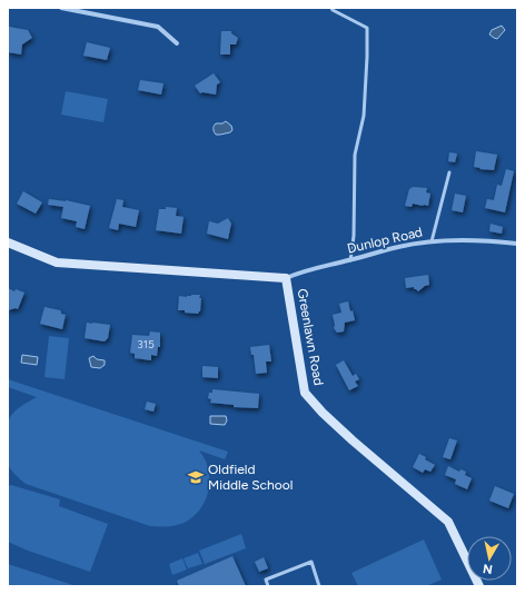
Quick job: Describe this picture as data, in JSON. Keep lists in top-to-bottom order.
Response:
{
  "streets": {
    "main road": ["Greenlawn Road"],
    "street": ["Dunlop Road"]
  },
  "crossings": [
    ["Dunlop Road", "Greenlawn Road"]
  ],
  "places": {
    "school or university": ["Oldfield Middle School"]
  },
  "house_numbers": ["315"],
  "north": "bottom"
}
